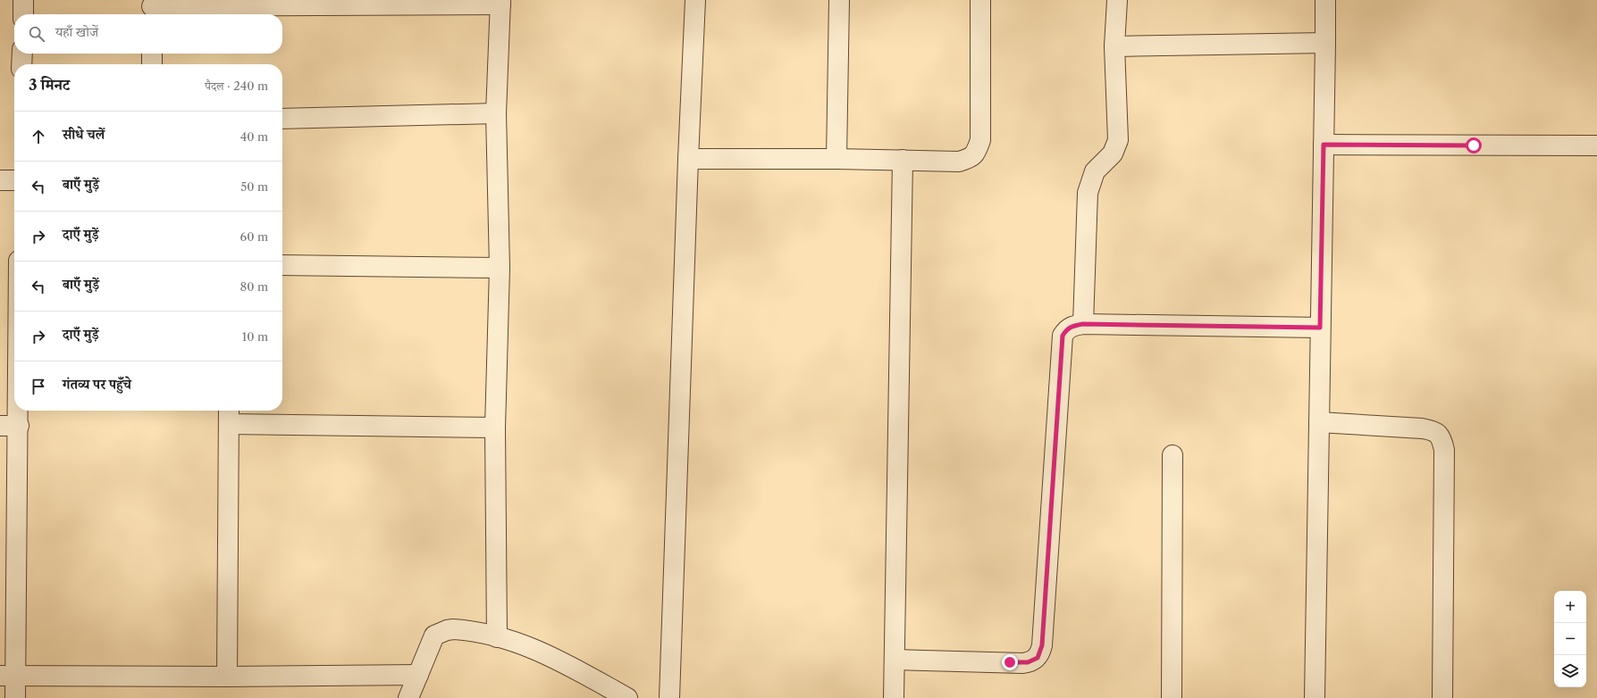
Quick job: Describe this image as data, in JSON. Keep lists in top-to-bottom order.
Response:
{
  "page": {
    "search": "यहाँ खोजें",
    "heading": ["3 मिनट", "पैदल · 240 m"],
    "list": [
      ["सीधे चलें", "40 m"],
      ["बाएँ मुड़ें", "50 m"],
      ["दाएँ मुड़ें", "60 m"],
      ["बाएँ मुड़ें", "80 m"],
      ["दाएँ मुड़ें", "10 m"],
      "गंतव्य पर पहुँचे"
    ],
    "map_buttons": ["+", "−"]
  }
}
